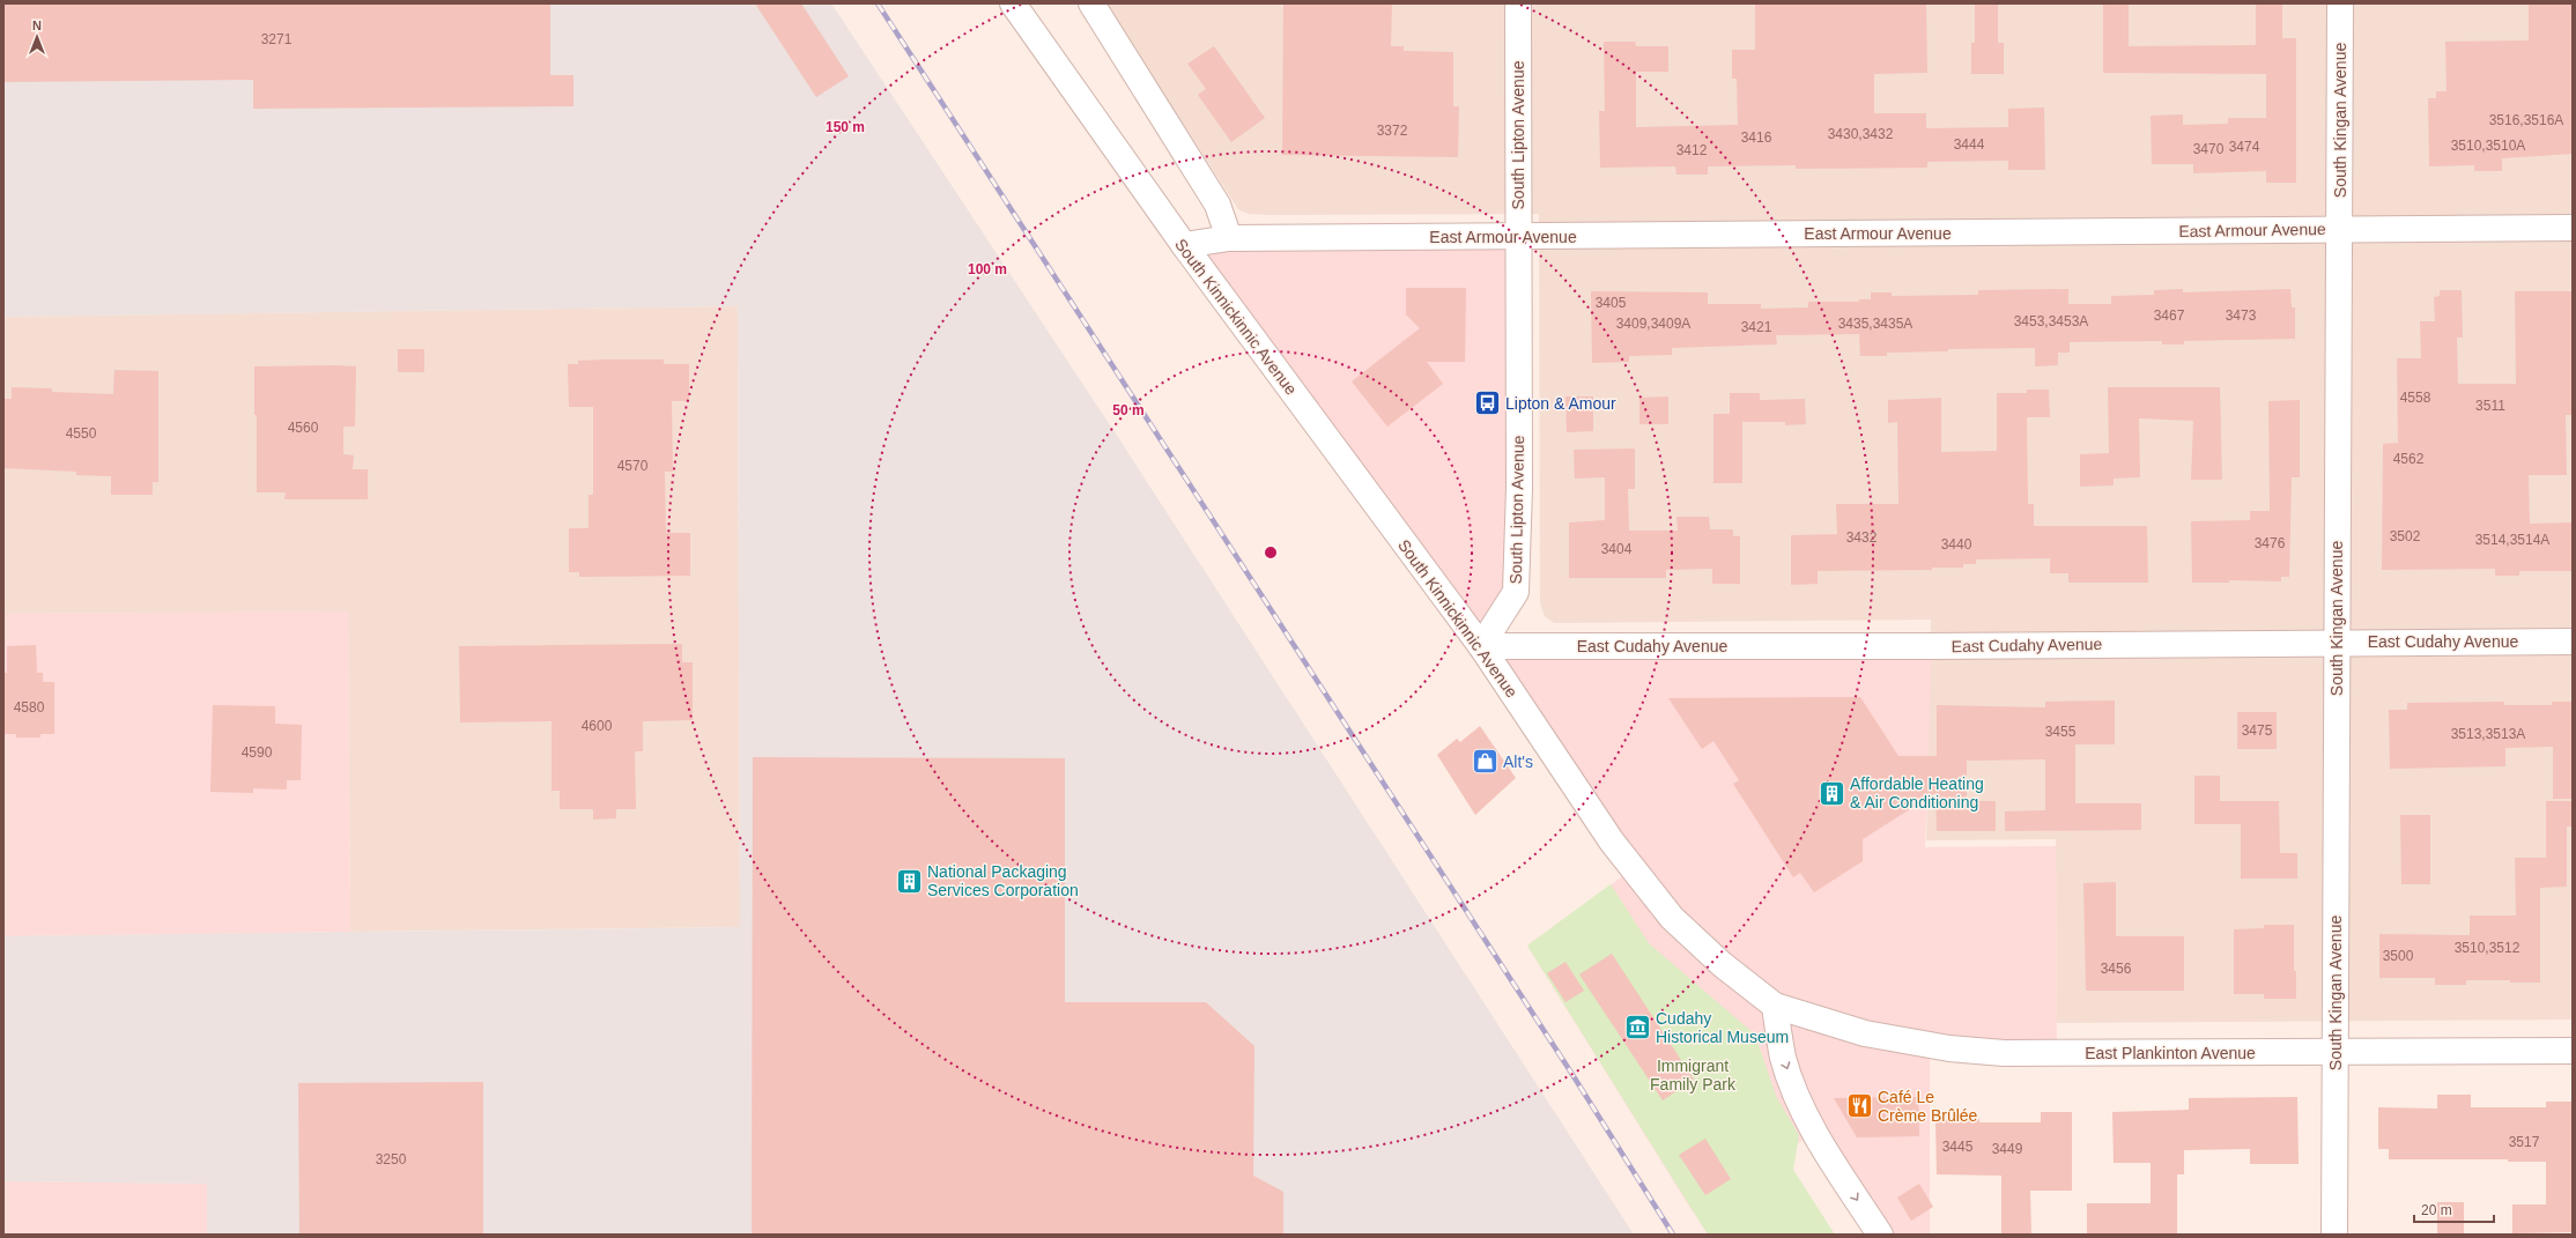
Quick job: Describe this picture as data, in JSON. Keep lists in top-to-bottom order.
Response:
{
  "streets": {
    "street": [
      "South Kingan Avenue",
      "South Lipton Avenue",
      "East Armour Avenue",
      "South Kinnickinnic Avenue",
      "East Cudahy Avenue",
      "East Plankinton Avenue"
    ]
  },
  "crossings": [
    ["South Kingan Avenue", "East Armour Avenue"],
    ["South Kingan Avenue", "East Cudahy Avenue"],
    ["South Kingan Avenue", "East Plankinton Avenue"],
    ["South Lipton Avenue", "East Armour Avenue"],
    ["South Lipton Avenue", "South Kinnickinnic Avenue"],
    ["South Lipton Avenue", "East Cudahy Avenue"],
    ["East Armour Avenue", "South Kinnickinnic Avenue"],
    ["South Kinnickinnic Avenue", "East Cudahy Avenue"],
    ["South Kinnickinnic Avenue", "East Plankinton Avenue"]
  ],
  "parks": ["Immigrant Family Park"],
  "places": {
    "bus stop": ["Lipton & Amour"],
    "shop": ["Alt's"],
    "building": ["Affordable Heating & Air Conditioning", "National Packaging Services Corporation"],
    "museum": ["Cudahy Historical Museum"],
    "restaurant": ["Café Le Crème Brûlée"]
  },
  "house_numbers": [
    "3271",
    "3516,3516A",
    "3372",
    "3430,3432",
    "3416",
    "3444",
    "3510,3510A",
    "3474",
    "3470",
    "3412",
    "3405",
    "3467",
    "3473",
    "3453,3453A",
    "3409,3409A",
    "3435,3435A",
    "3421",
    "4558",
    "3511",
    "4560",
    "4550",
    "4562",
    "4570",
    "3502",
    "3432",
    "3514,3514A",
    "3476",
    "3440",
    "3404",
    "4580",
    "4600",
    "3475",
    "3455",
    "3513,3513A",
    "4590",
    "3510,3512",
    "3500",
    "3456",
    "3517",
    "3445",
    "3449",
    "3250"
  ],
  "scale_bar": "20 m",
  "north": "top",
  "rings": ["150 m", "100 m", "50 m"]
}
